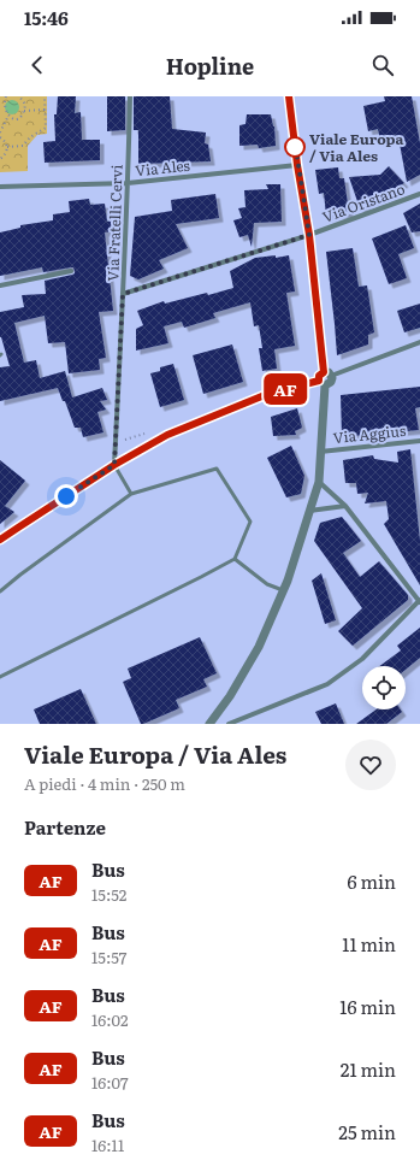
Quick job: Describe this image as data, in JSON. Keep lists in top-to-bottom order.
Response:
{
  "streets": {
    "street": [
      "Via Ales",
      "Via Oristano",
      "Via Fratelli Cervi",
      "Via Aggius"
    ]
  },
  "crossings": [
    ["Via Ales", "Via Fratelli Cervi"],
    ["Via Oristano", "Via Fratelli Cervi"]
  ],
  "places": ["Viale Europa / Via Ales"],
  "lines": ["bus line AF"],
  "page": {
    "status": "15:46",
    "header": "Hopline",
    "on_map": "AF",
    "heading": [
      ["Viale Europa / Via Ales", "A piedi · 4 min · 250 m"],
      "Partenze"
    ],
    "list": [
      {
        "mark": "AF",
        "name": "Bus",
        "note": "15:52",
        "value": "6 min"
      },
      {
        "mark": "AF",
        "name": "Bus",
        "note": "15:57",
        "value": "11 min"
      },
      {
        "mark": "AF",
        "name": "Bus",
        "note": "16:02",
        "value": "16 min"
      },
      {
        "mark": "AF",
        "name": "Bus",
        "note": "16:07",
        "value": "21 min"
      },
      {
        "mark": "AF",
        "name": "Bus",
        "note": "16:11",
        "value": "25 min"
      }
    ]
  }
}
